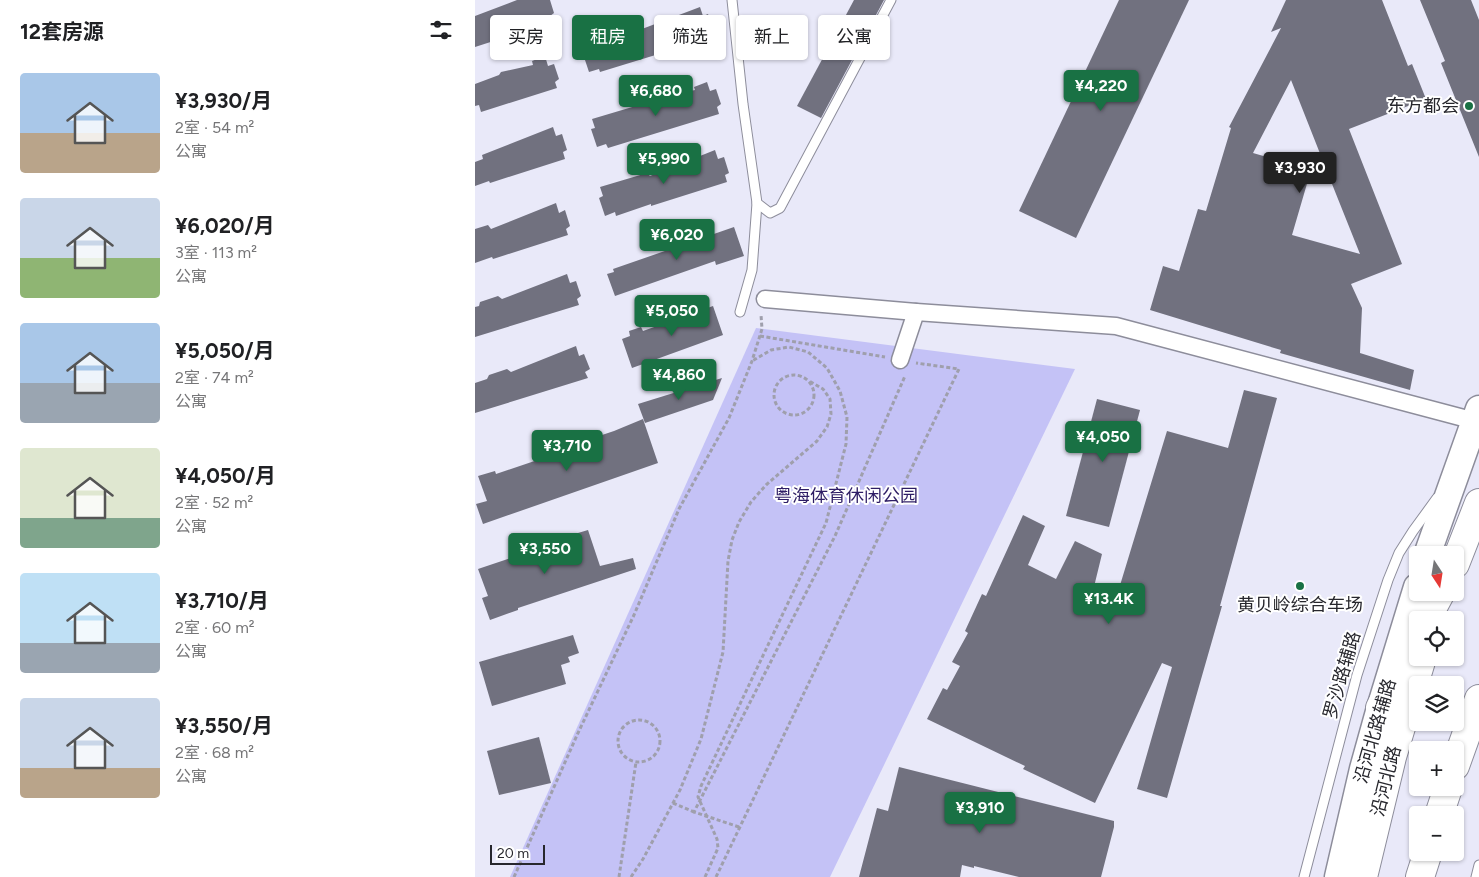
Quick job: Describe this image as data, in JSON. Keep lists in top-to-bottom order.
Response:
{
  "streets": {
    "highway": ["沿河北路"],
    "main road": ["沿河北路辅路"],
    "lane": ["罗沙路辅路"]
  },
  "parks": ["粤海体育休闲公园"],
  "places": ["东方都会", "黄贝岭综合车场"],
  "scale_bar": "20 m",
  "north": "bottom",
  "page": {
    "heading": "12套房源",
    "chip": [
      "买房",
      "租房",
      "筛选",
      "新上",
      "公寓"
    ],
    "list": [
      {
        "name": "¥3,930/月",
        "note": "2室 · 54 m² · 公寓"
      },
      {
        "name": "¥6,020/月",
        "note": "3室 · 113 m² · 公寓"
      },
      {
        "name": "¥5,050/月",
        "note": "2室 · 74 m² · 公寓"
      },
      {
        "name": "¥4,050/月",
        "note": "2室 · 52 m² · 公寓"
      },
      {
        "name": "¥3,710/月",
        "note": "2室 · 60 m² · 公寓"
      },
      {
        "name": "¥3,550/月",
        "note": "2室 · 68 m² · 公寓"
      }
    ],
    "price": [
      "¥4,220",
      "¥6,680",
      "¥5,990",
      "¥3,930",
      "¥6,020",
      "¥5,050",
      "¥4,860",
      "¥4,050",
      "¥3,710",
      "¥3,550",
      "¥13.4K",
      "¥3,910"
    ],
    "map_buttons": ["+", "−"],
    "scale": "20 m"
  }
}
